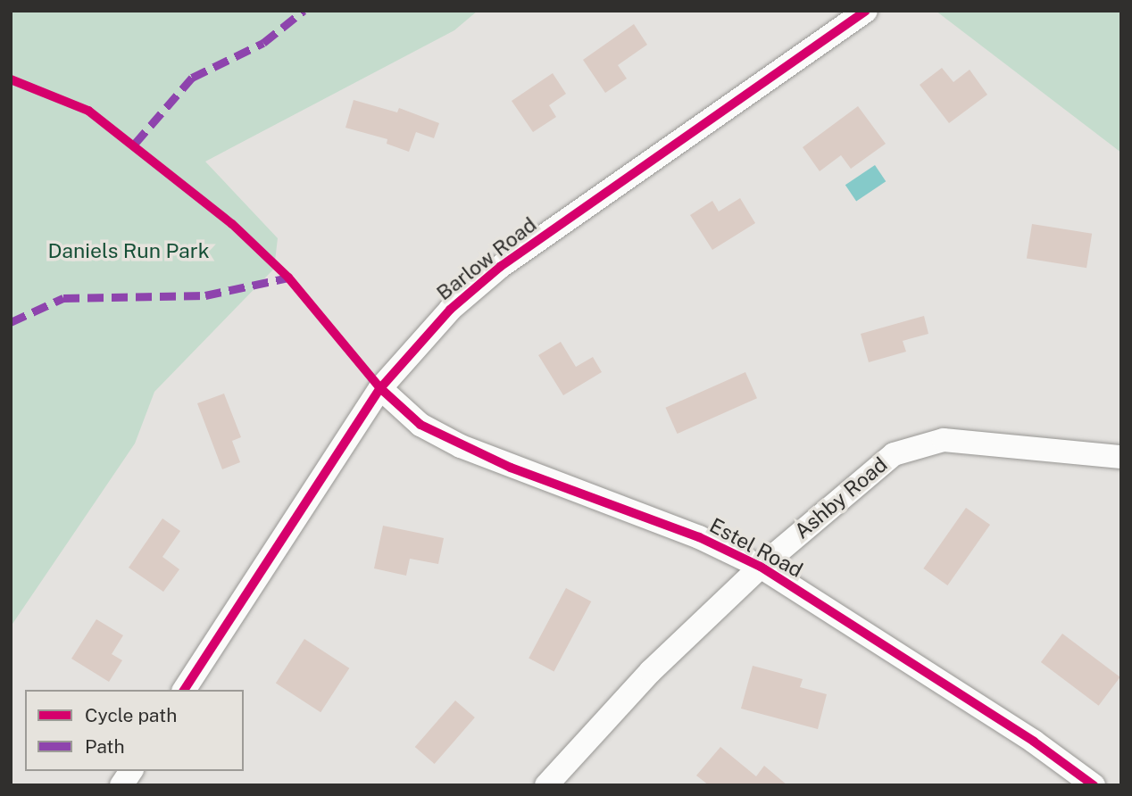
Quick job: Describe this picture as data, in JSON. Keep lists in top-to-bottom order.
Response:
{
  "streets": {
    "street": ["Barlow Road", "Ashby Road", "Estel Road"]
  },
  "crossings": [
    ["Barlow Road", "Estel Road"],
    ["Ashby Road", "Estel Road"]
  ],
  "parks": ["Daniels Run Park"],
  "legend": ["Cycle path", "Path"]
}
